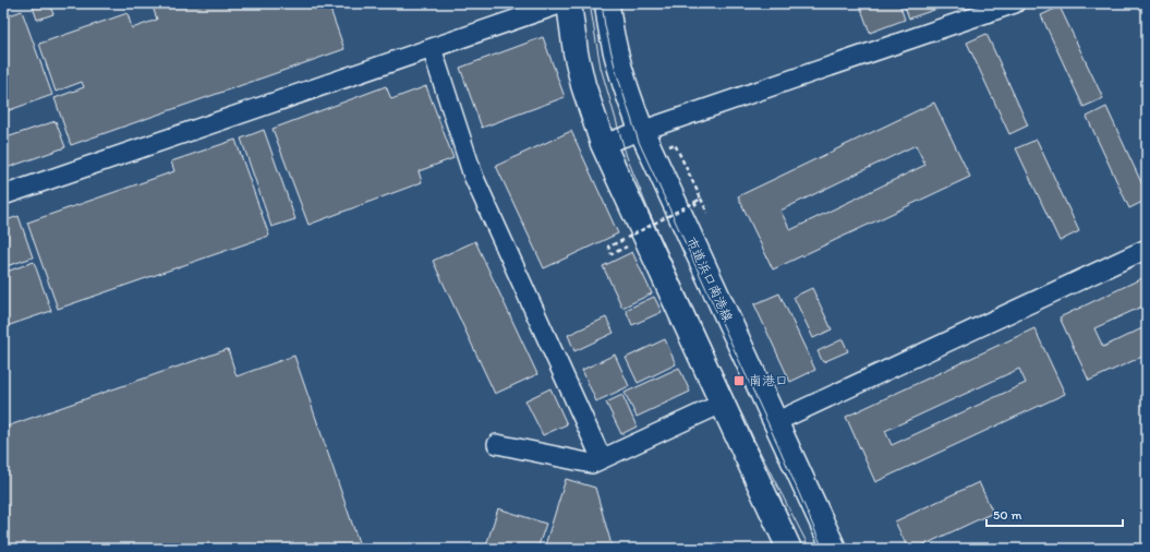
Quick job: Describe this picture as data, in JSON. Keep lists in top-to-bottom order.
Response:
{
  "streets": {
    "main road": ["市道浜口南港線"]
  },
  "places": {
    "transit": ["南港口"]
  },
  "scale_bar": "50 m"
}
